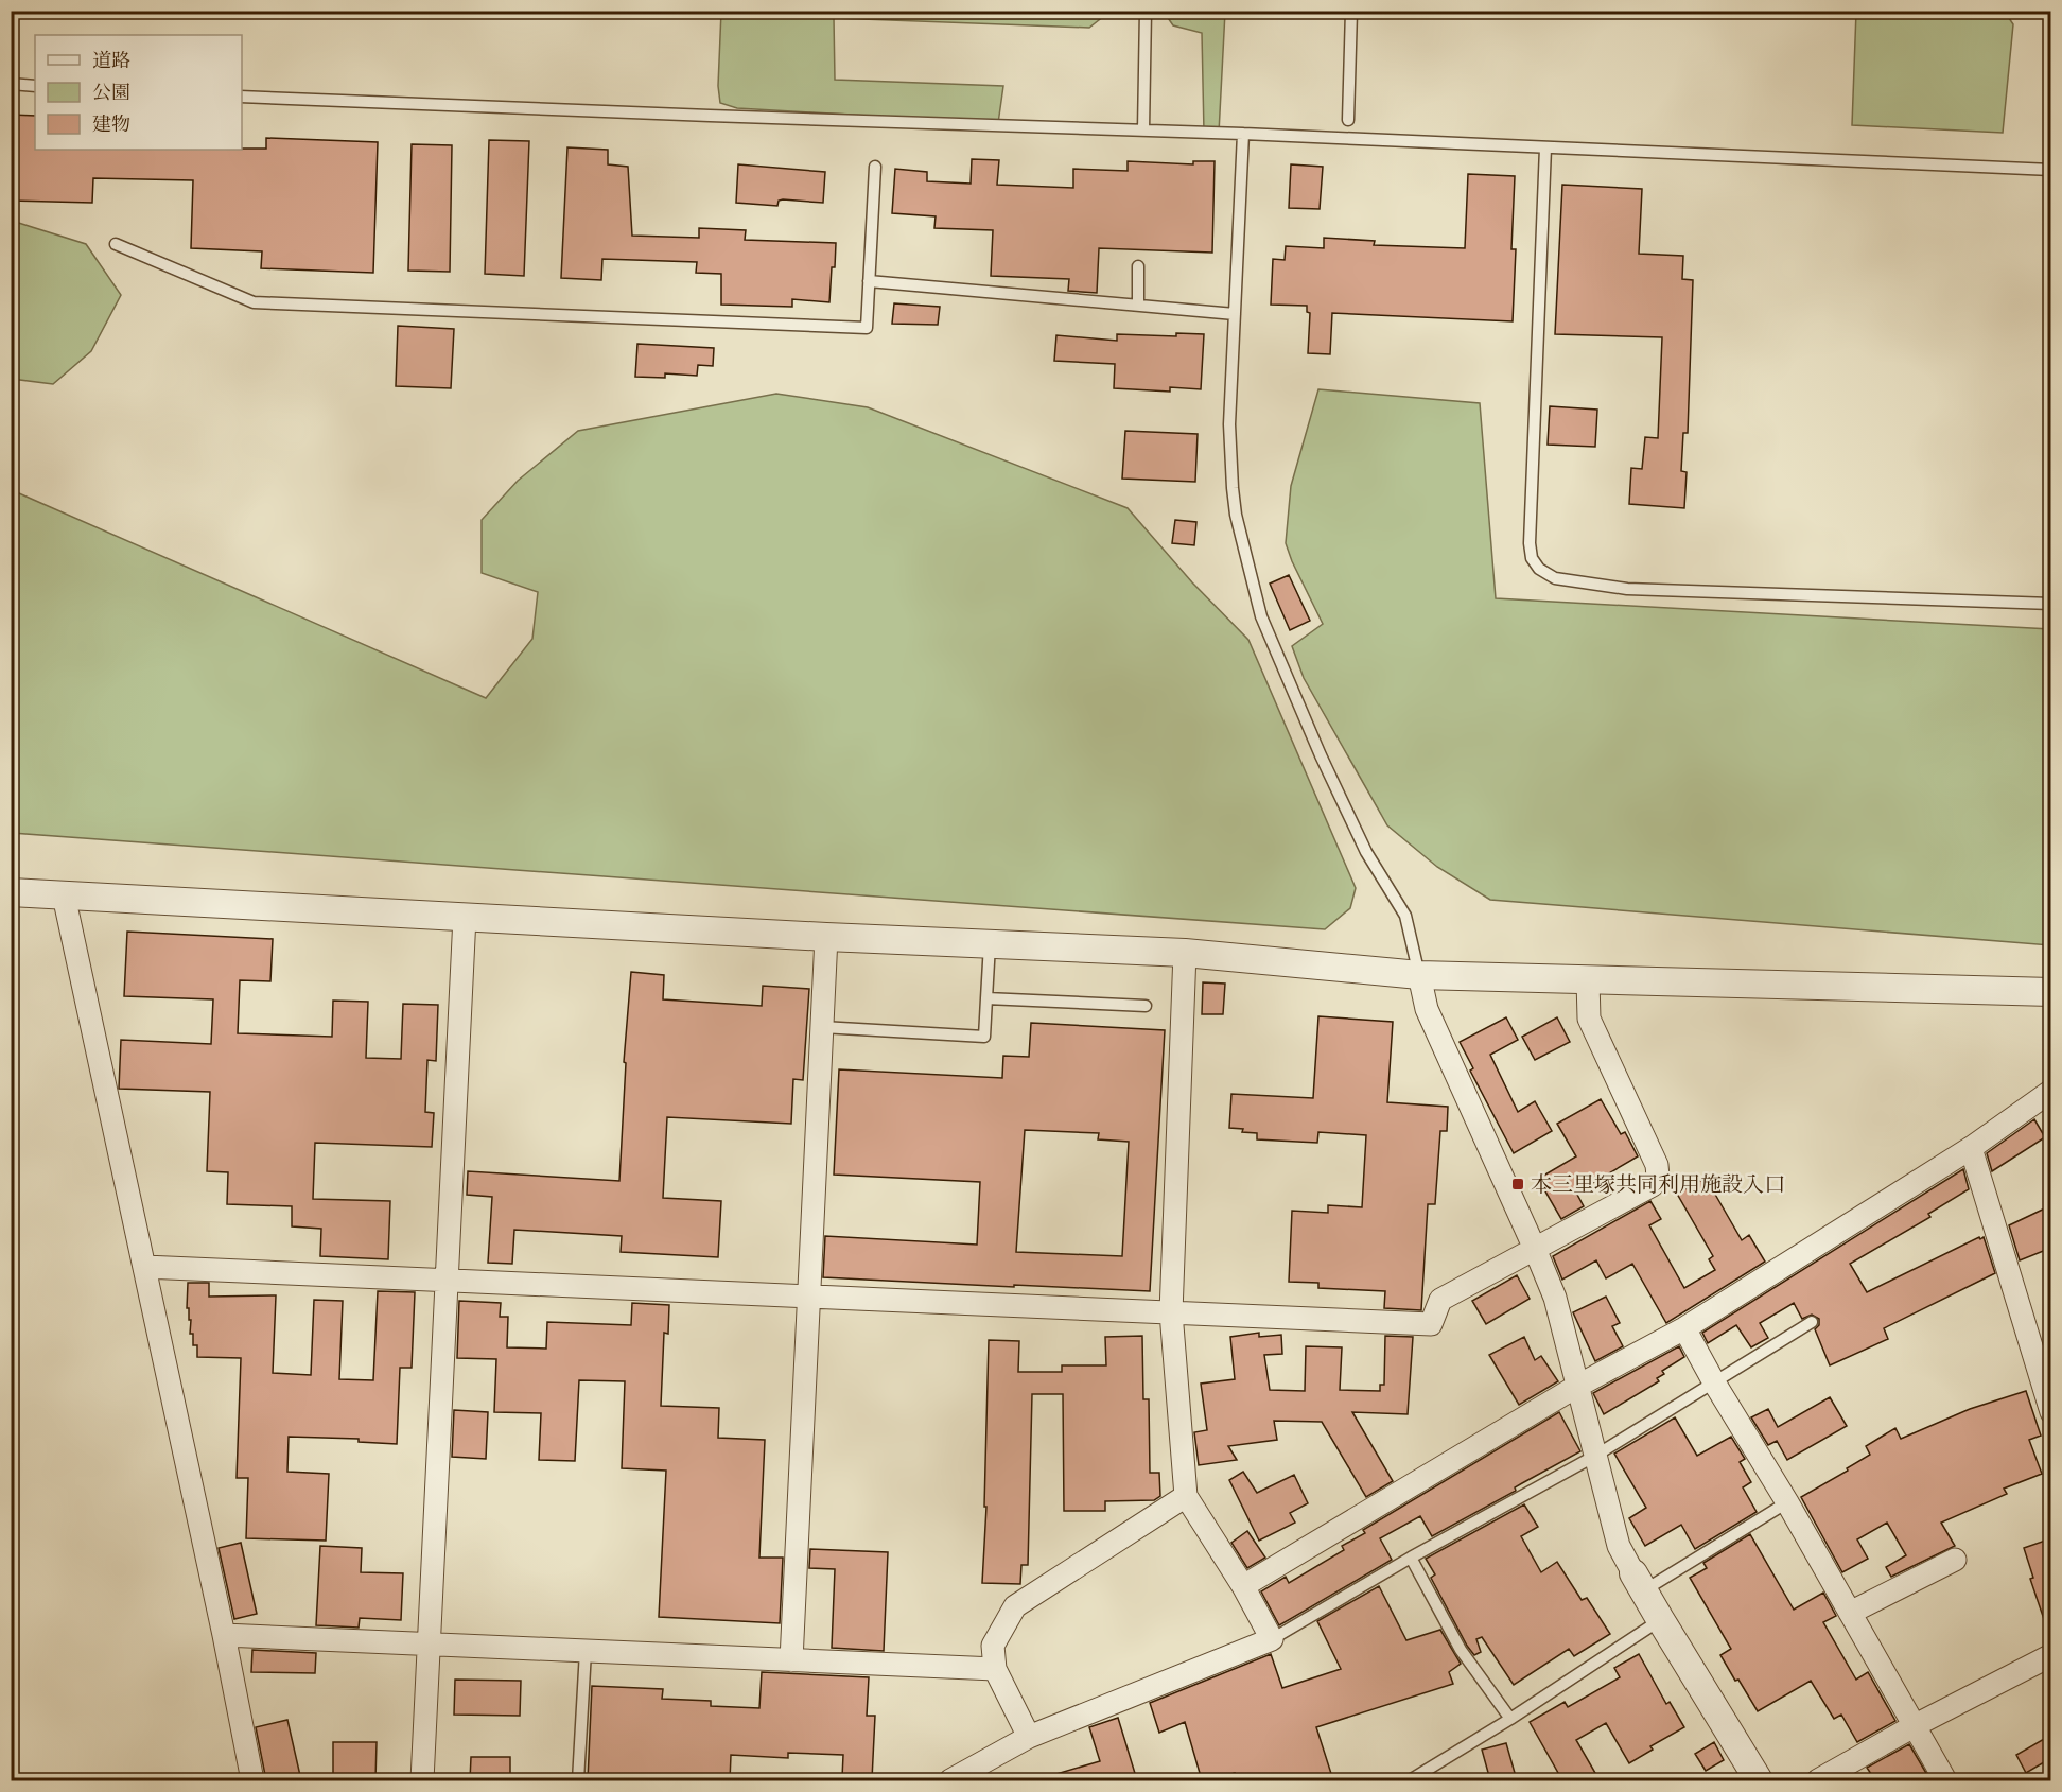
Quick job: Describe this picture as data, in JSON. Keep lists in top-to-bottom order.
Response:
{
  "places": {
    "transit": ["本三里塚共同利用施設入口"]
  },
  "legend": ["道路", "公園", "建物"]
}
